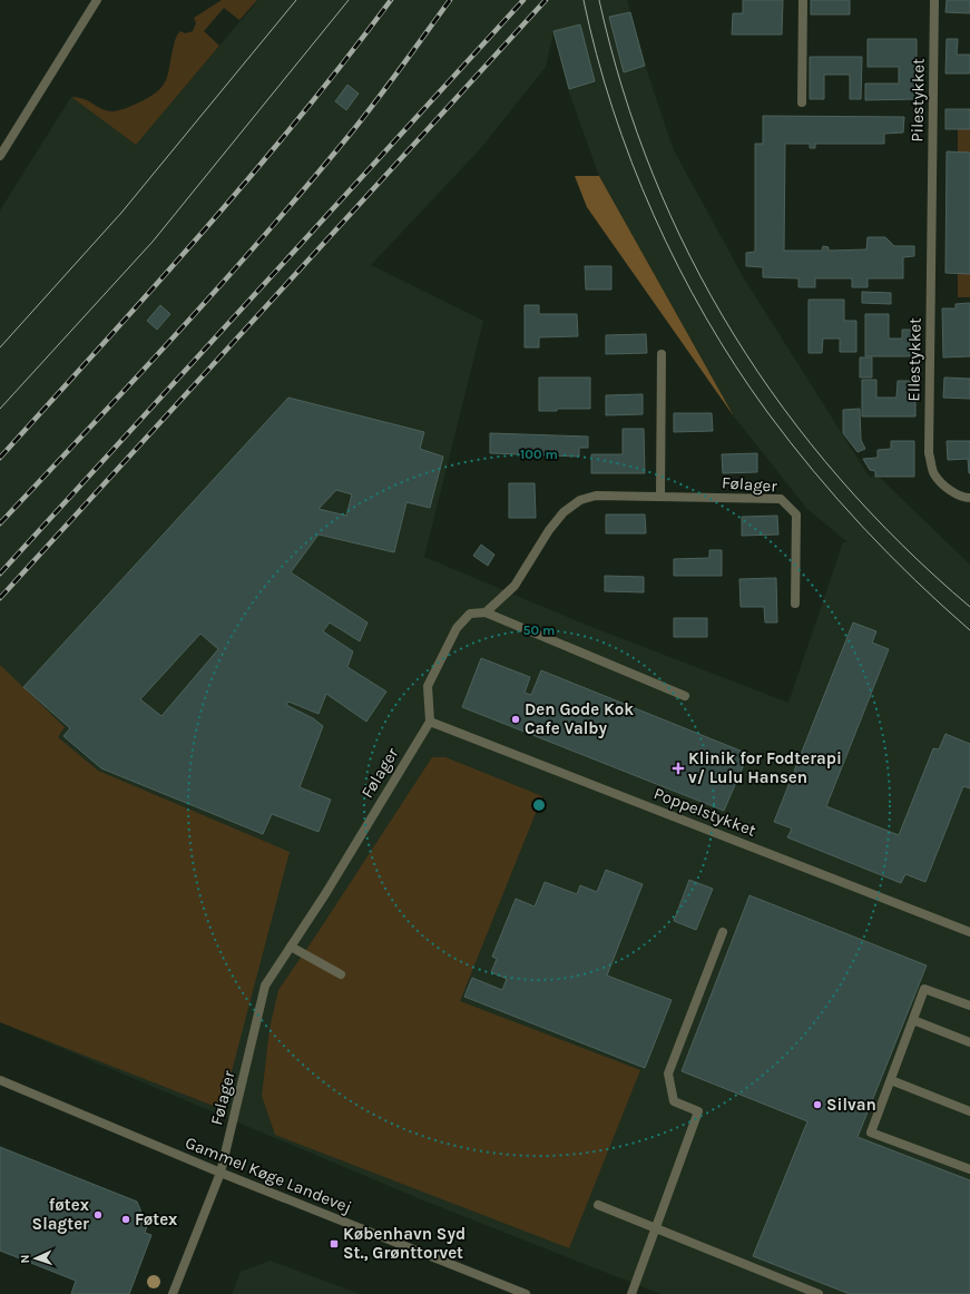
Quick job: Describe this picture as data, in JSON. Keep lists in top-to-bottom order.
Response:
{
  "streets": {
    "street": [
      "Pilestykket",
      "Ellestykket",
      "Følager",
      "Poppelstykket",
      "Gammel Køge Landevej"
    ]
  },
  "crossings": [
    ["Pilestykket", "Ellestykket"],
    ["Følager", "Poppelstykket"],
    ["Følager", "Gammel Køge Landevej"]
  ],
  "places": {
    "other": [
      "Den Gode Kok Cafe Valby",
      "Silvan",
      "føtex Slagter",
      "Føtex"
    ],
    "health": ["Klinik for Fodterapi v/ Lulu Hansen"],
    "transit": ["København Syd St., Grønttorvet"]
  },
  "north": "left",
  "rings": ["100 m", "50 m"]
}
